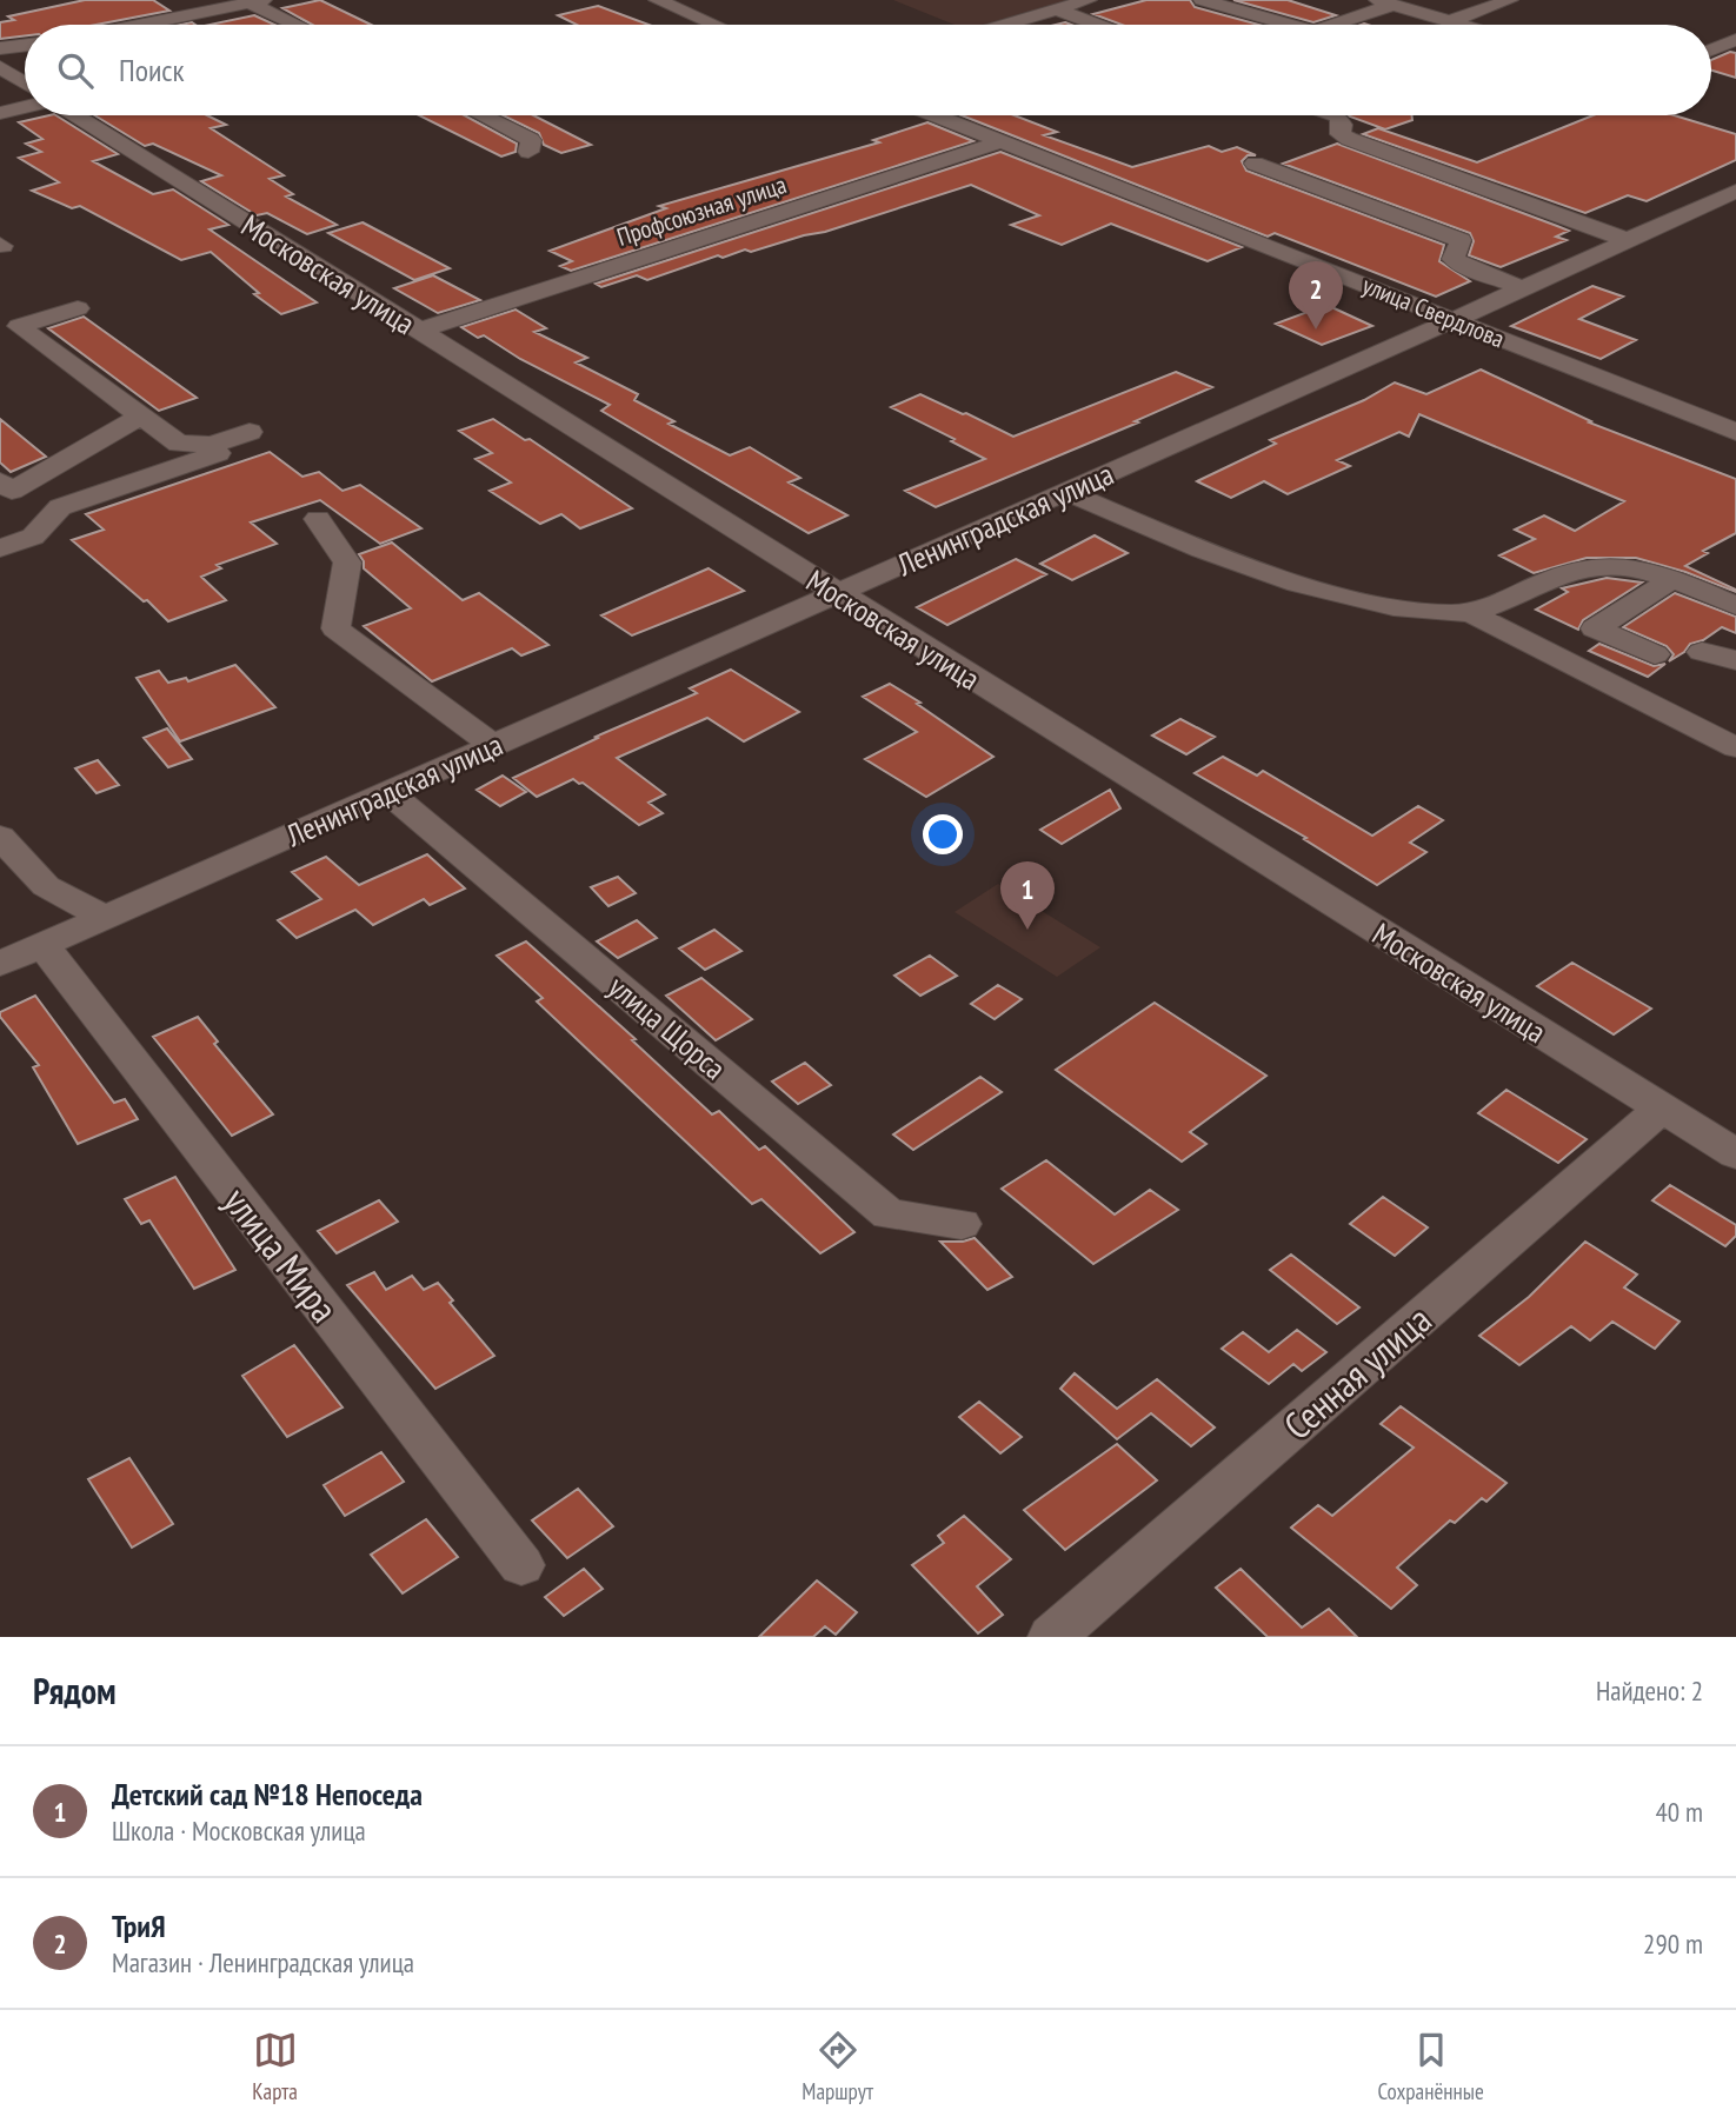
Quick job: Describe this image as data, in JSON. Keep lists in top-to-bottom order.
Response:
{
  "streets": {
    "street": [
      "Профсоюзная улица",
      "Московская улица",
      "улица Свердлова",
      "Ленинградская улица",
      "улица Щорса",
      "улица Мира",
      "Сенная улица"
    ]
  },
  "crossings": [
    ["Профсоюзная улица", "Московская улица"],
    ["Профсоюзная улица", "улица Свердлова"],
    ["Московская улица", "Ленинградская улица"],
    ["Московская улица", "Сенная улица"],
    ["улица Свердлова", "Ленинградская улица"],
    ["Ленинградская улица", "улица Щорса"],
    ["Ленинградская улица", "улица Мира"]
  ],
  "page": {
    "search": "Поиск",
    "pins": ["2", "1"],
    "heading": ["Рядом", "Найдено: 2"],
    "list": [
      {
        "mark": "1",
        "name": "Детский сад №18 Непоседа",
        "note": "Школа · Московская улица",
        "value": "40 m"
      },
      {
        "mark": "2",
        "name": "ТриЯ",
        "note": "Магазин · Ленинградская улица",
        "value": "290 m"
      }
    ],
    "nav": ["Карта", "Маршрут", "Сохранённые"]
  }
}
